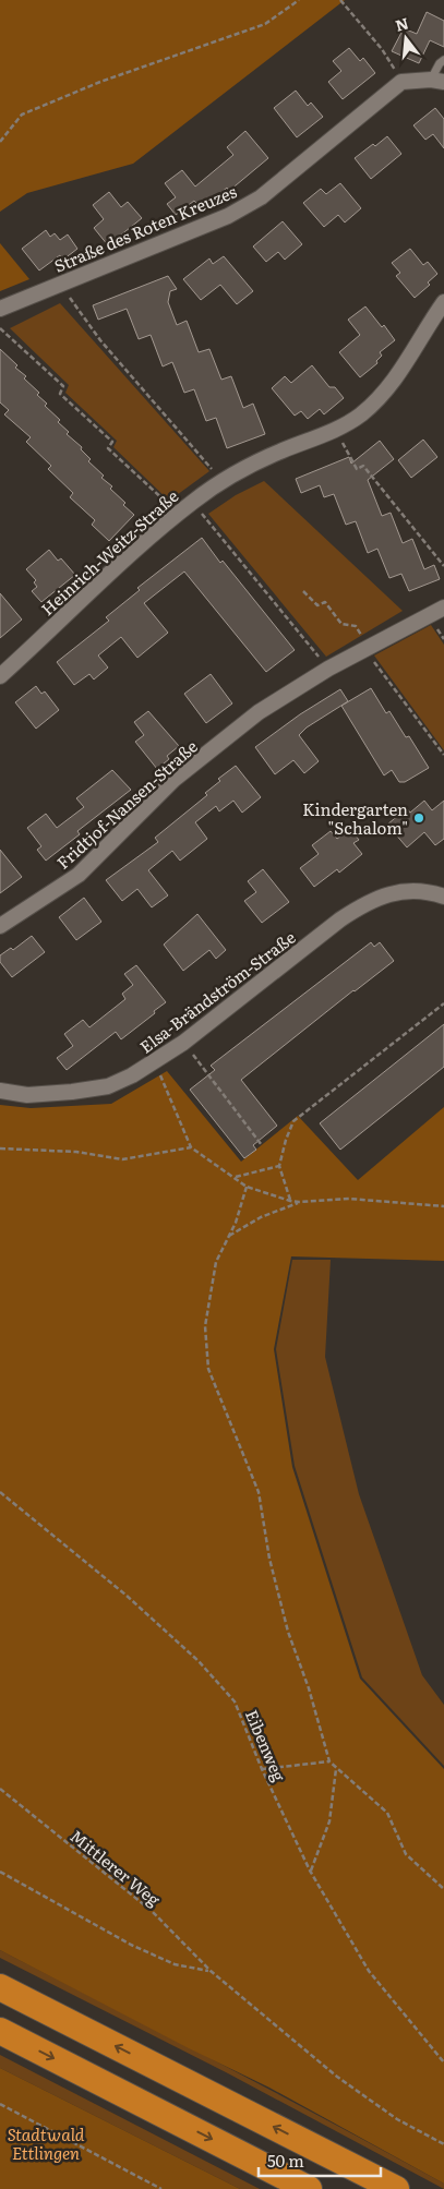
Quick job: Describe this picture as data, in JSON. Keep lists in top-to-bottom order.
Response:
{
  "streets": {
    "street": [
      "Straße des Roten Kreuzes",
      "Heinrich-Weitz-Straße",
      "Fridtjof-Nansen-Straße",
      "Elsa-Brändström-Straße"
    ],
    "path": ["Eibenweg", "Mittlerer Weg"]
  },
  "parks": ["Stadtwald Ettlingen"],
  "places": ["Kindergarten \"Schalom\""],
  "scale_bar": "50 m",
  "north": "top"
}
